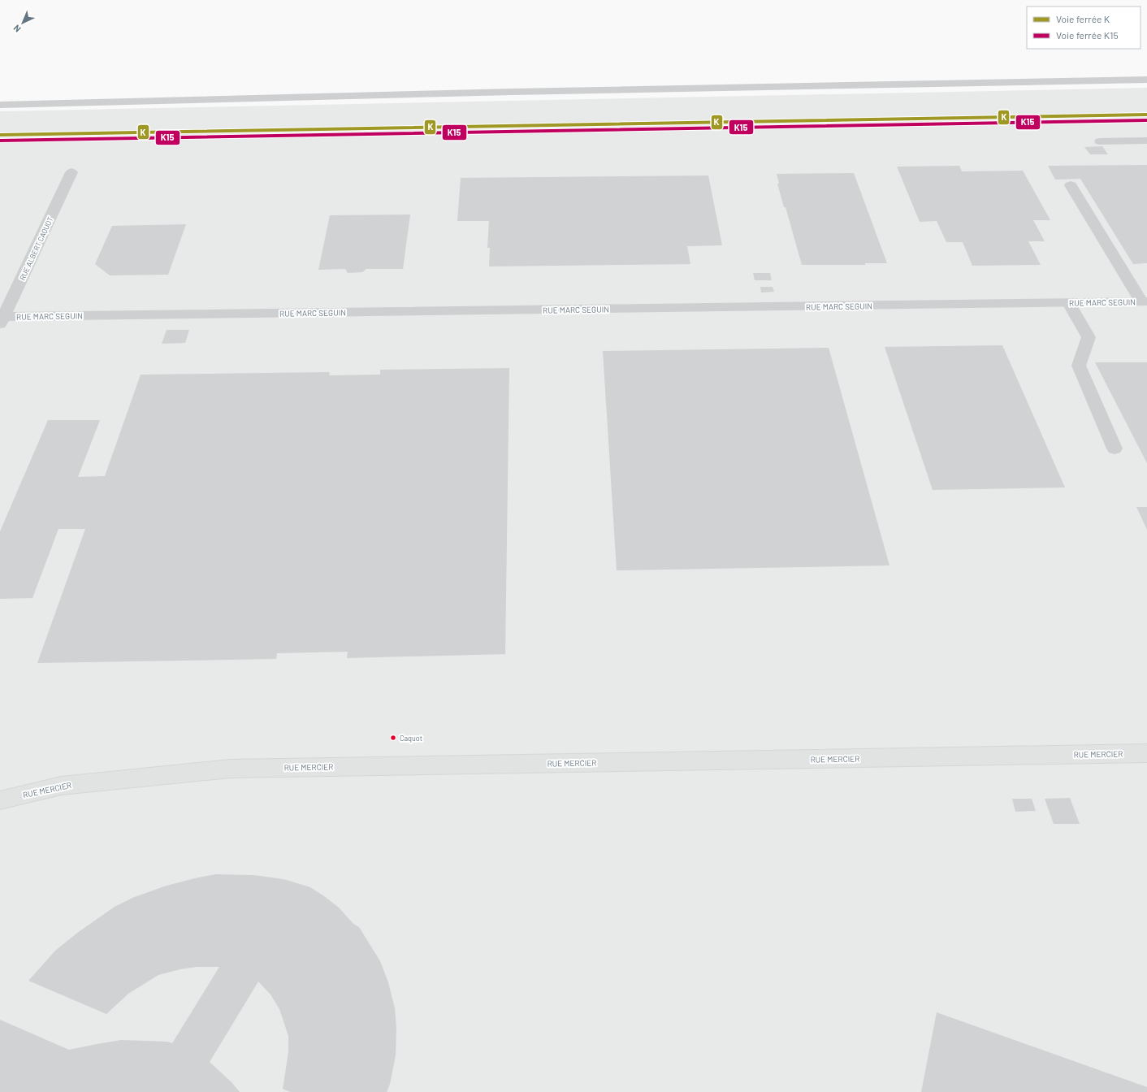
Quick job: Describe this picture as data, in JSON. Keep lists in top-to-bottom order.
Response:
{
  "streets": {
    "street": ["RUE ALBERT CAQUOT", "RUE MARC SEGUIN", "RUE MERCIER"]
  },
  "crossings": [
    ["RUE ALBERT CAQUOT", "RUE MARC SEGUIN"]
  ],
  "places": ["Caquot"],
  "lines": ["rail line K", "rail line K15"],
  "legend": ["Voie ferrée K", "Voie ferrée K15"],
  "north": "bottom left"
}
